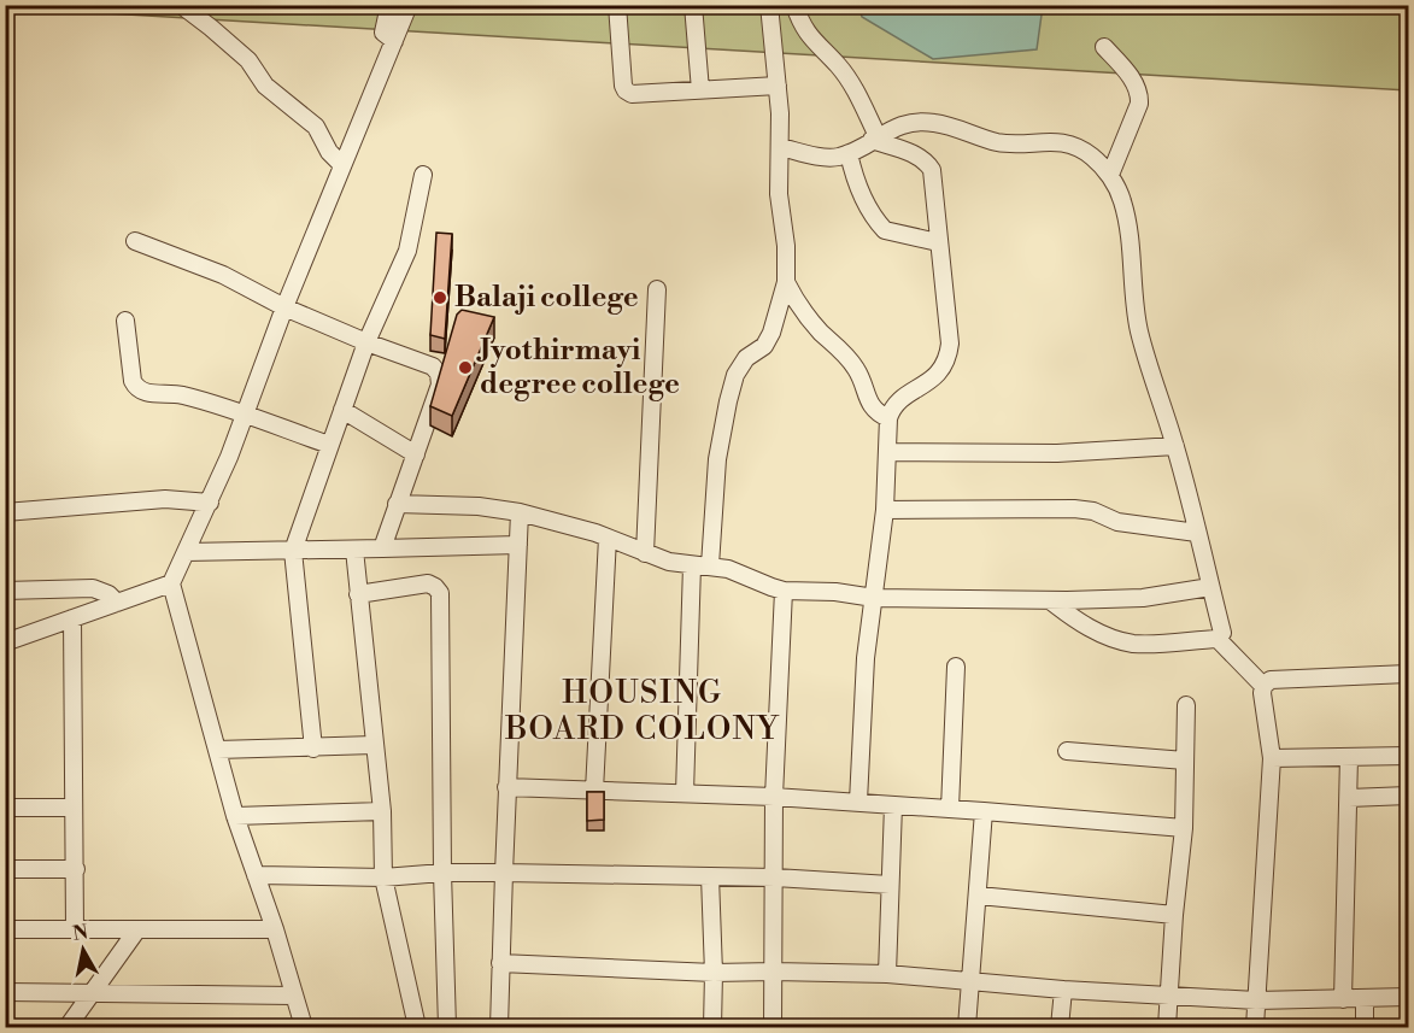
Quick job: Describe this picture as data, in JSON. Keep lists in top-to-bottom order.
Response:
{
  "districts": ["HOUSING BOARD COLONY"],
  "places": ["Balaji college", "Jyothirmayi degree college"],
  "north": "top"
}
